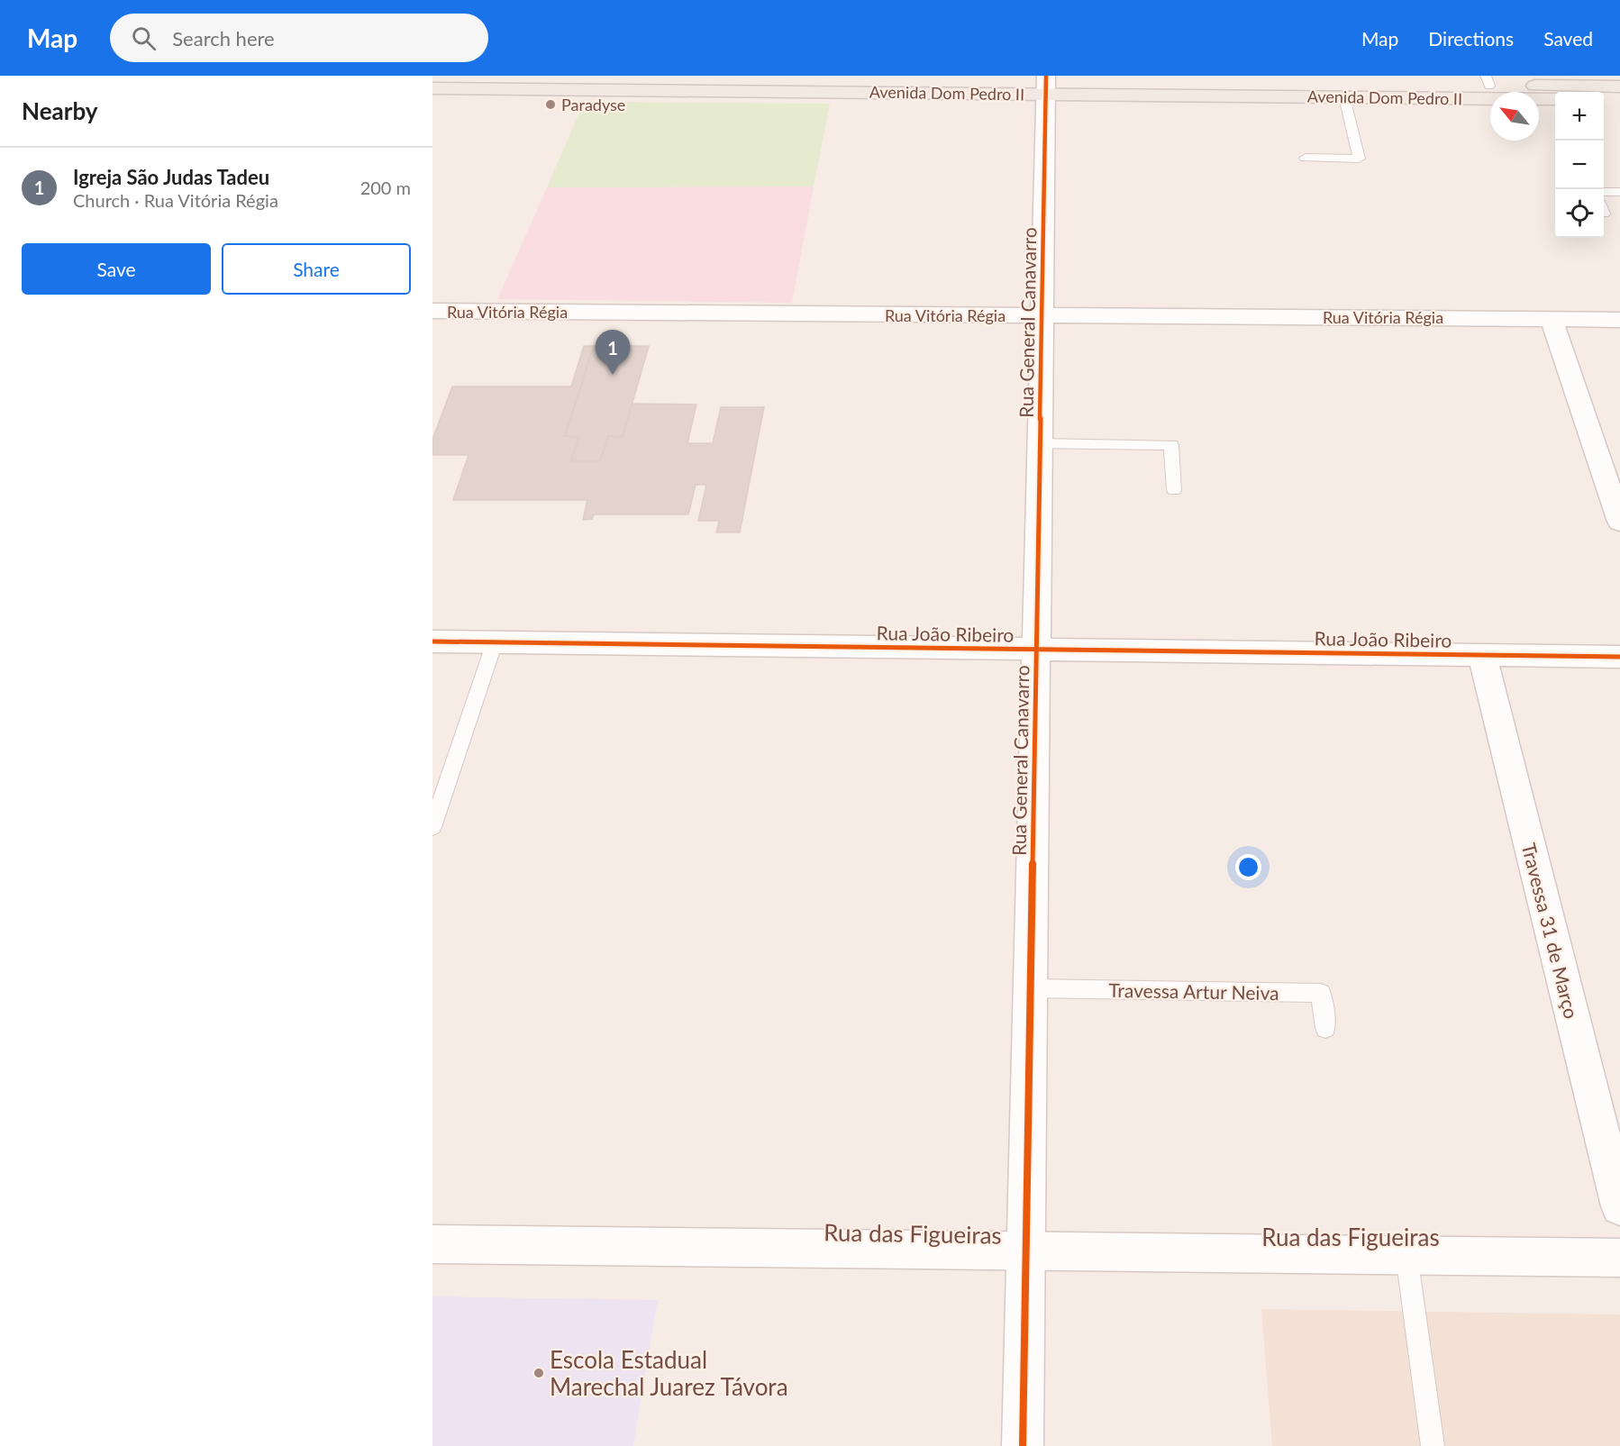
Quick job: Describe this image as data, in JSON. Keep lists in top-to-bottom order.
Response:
{
  "streets": {
    "main road": ["Avenida Dom Pedro II"],
    "street": [
      "Rua Vitória Régia",
      "Rua General Canavarro",
      "Rua João Ribeiro",
      "Travessa 31 de Março",
      "Rua das Figueiras"
    ],
    "lane": ["Travessa Artur Neiva"]
  },
  "crossings": [
    ["Avenida Dom Pedro II", "Rua General Canavarro"],
    ["Rua Vitória Régia", "Rua General Canavarro"],
    ["Rua General Canavarro", "Rua João Ribeiro"],
    ["Rua General Canavarro", "Travessa Artur Neiva"],
    ["Rua General Canavarro", "Rua das Figueiras"],
    ["Rua João Ribeiro", "Travessa 31 de Março"]
  ],
  "places": ["Paradyse", "Escola Estadual Marechal Juarez Távora"],
  "north": "top left",
  "page": {
    "header": "Map",
    "search": "Search here",
    "nav": ["Map", "Directions", "Saved"],
    "heading": "Nearby",
    "map_buttons": ["+", "−"],
    "list": [
      {
        "mark": "1",
        "name": "Igreja São Judas Tadeu",
        "note": "Church · Rua Vitória Régia",
        "value": "200 m"
      }
    ],
    "buttons": ["Save", "Share"],
    "pins": "1"
  }
}
